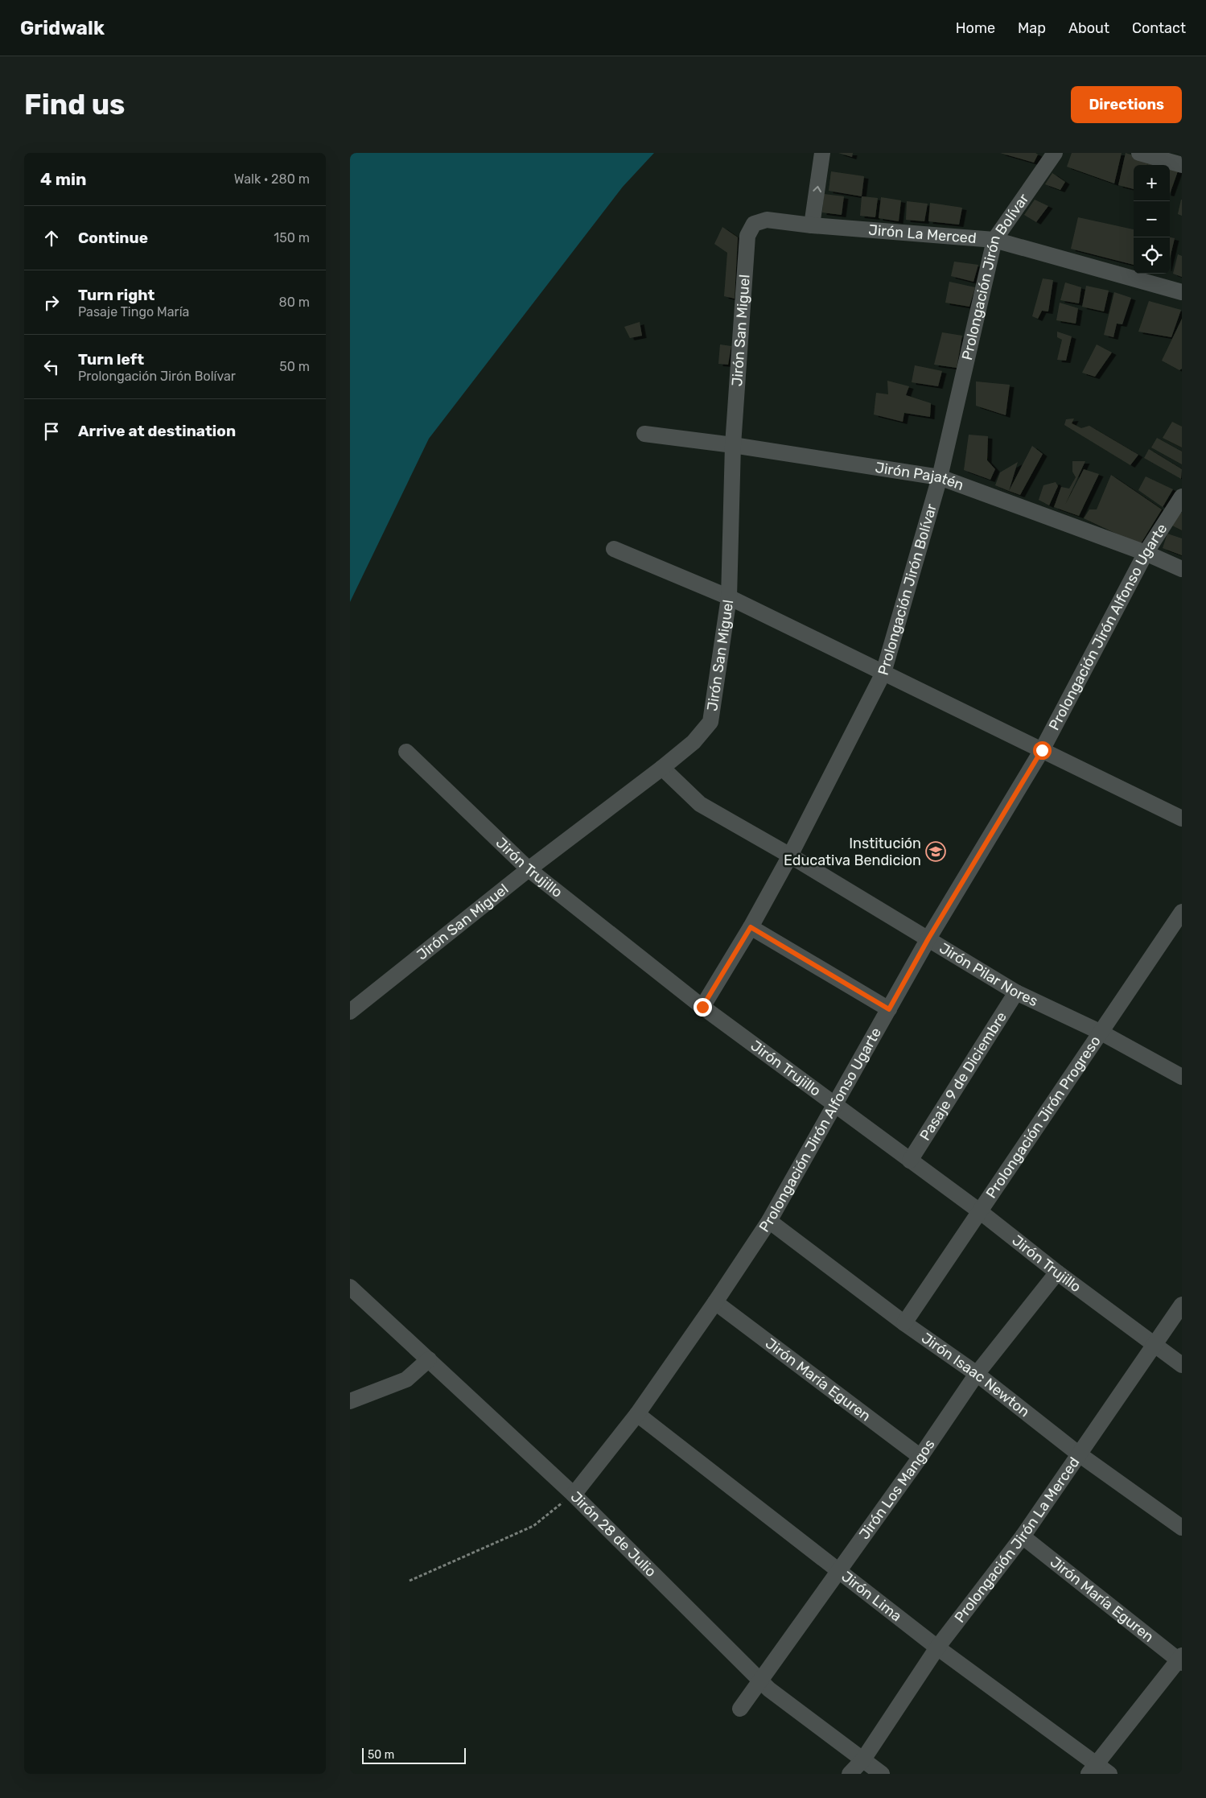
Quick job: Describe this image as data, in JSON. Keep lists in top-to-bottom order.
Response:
{
  "streets": {
    "street": [
      "Jirón La Merced",
      "Prolongación Jirón Bolívar",
      "Jirón San Miguel",
      "Jirón Pajatén",
      "Prolongación Jirón Alfonso Ugarte",
      "Jirón Trujillo",
      "Jirón Pilar Nores",
      "Pasaje 9 de Diciembre",
      "Prolongación Jirón Progreso",
      "Jirón Isaac Newton",
      "Jirón María Eguren",
      "Jirón Los Mangos",
      "Jirón 28 de Julio",
      "Prolongación Jirón La Merced",
      "Jirón Lima"
    ]
  },
  "crossings": [
    ["Jirón La Merced", "Prolongación Jirón Bolívar"],
    ["Jirón La Merced", "Jirón San Miguel"],
    ["Prolongación Jirón Bolívar", "Jirón Pajatén"],
    ["Prolongación Jirón Bolívar", "Jirón Trujillo"],
    ["Prolongación Jirón Bolívar", "Jirón Pilar Nores"],
    ["Jirón San Miguel", "Jirón Pajatén"],
    ["Jirón San Miguel", "Jirón Trujillo"],
    ["Jirón San Miguel", "Jirón Pilar Nores"],
    ["Jirón Pajatén", "Prolongación Jirón Alfonso Ugarte"],
    ["Prolongación Jirón Alfonso Ugarte", "Jirón Trujillo"],
    ["Prolongación Jirón Alfonso Ugarte", "Jirón Pilar Nores"],
    ["Prolongación Jirón Alfonso Ugarte", "Jirón Isaac Newton"],
    ["Prolongación Jirón Alfonso Ugarte", "Jirón María Eguren"],
    ["Prolongación Jirón Alfonso Ugarte", "Jirón 28 de Julio"],
    ["Prolongación Jirón Alfonso Ugarte", "Jirón Lima"],
    ["Jirón Trujillo", "Pasaje 9 de Diciembre"],
    ["Jirón Trujillo", "Prolongación Jirón Progreso"],
    ["Jirón Trujillo", "Jirón Los Mangos"],
    ["Jirón Trujillo", "Prolongación Jirón La Merced"],
    ["Jirón Pilar Nores", "Pasaje 9 de Diciembre"],
    ["Jirón Pilar Nores", "Prolongación Jirón Progreso"],
    ["Prolongación Jirón Progreso", "Jirón Isaac Newton"],
    ["Jirón Isaac Newton", "Jirón Los Mangos"],
    ["Jirón Isaac Newton", "Prolongación Jirón La Merced"],
    ["Jirón María Eguren", "Jirón Los Mangos"],
    ["Jirón María Eguren", "Prolongación Jirón La Merced"],
    ["Jirón Los Mangos", "Jirón 28 de Julio"],
    ["Jirón Los Mangos", "Jirón Lima"],
    ["Jirón 28 de Julio", "Prolongación Jirón La Merced"],
    ["Prolongación Jirón La Merced", "Jirón Lima"]
  ],
  "places": {
    "school or university": ["Institución Educativa Bendicion"]
  },
  "scale_bar": "50 m",
  "page": {
    "header": "Gridwalk",
    "nav": [
      "Home",
      "Map",
      "About",
      "Contact"
    ],
    "buttons": "Directions",
    "title": "Find us",
    "heading": ["4 min", "Walk · 280 m"],
    "map_buttons": ["+", "−"],
    "list": [
      ["Continue", "150 m"],
      ["Turn right", "Pasaje Tingo María", "80 m"],
      ["Turn left", "Prolongación Jirón Bolívar", "50 m"],
      "Arrive at destination"
    ],
    "scale": "50 m"
  }
}
